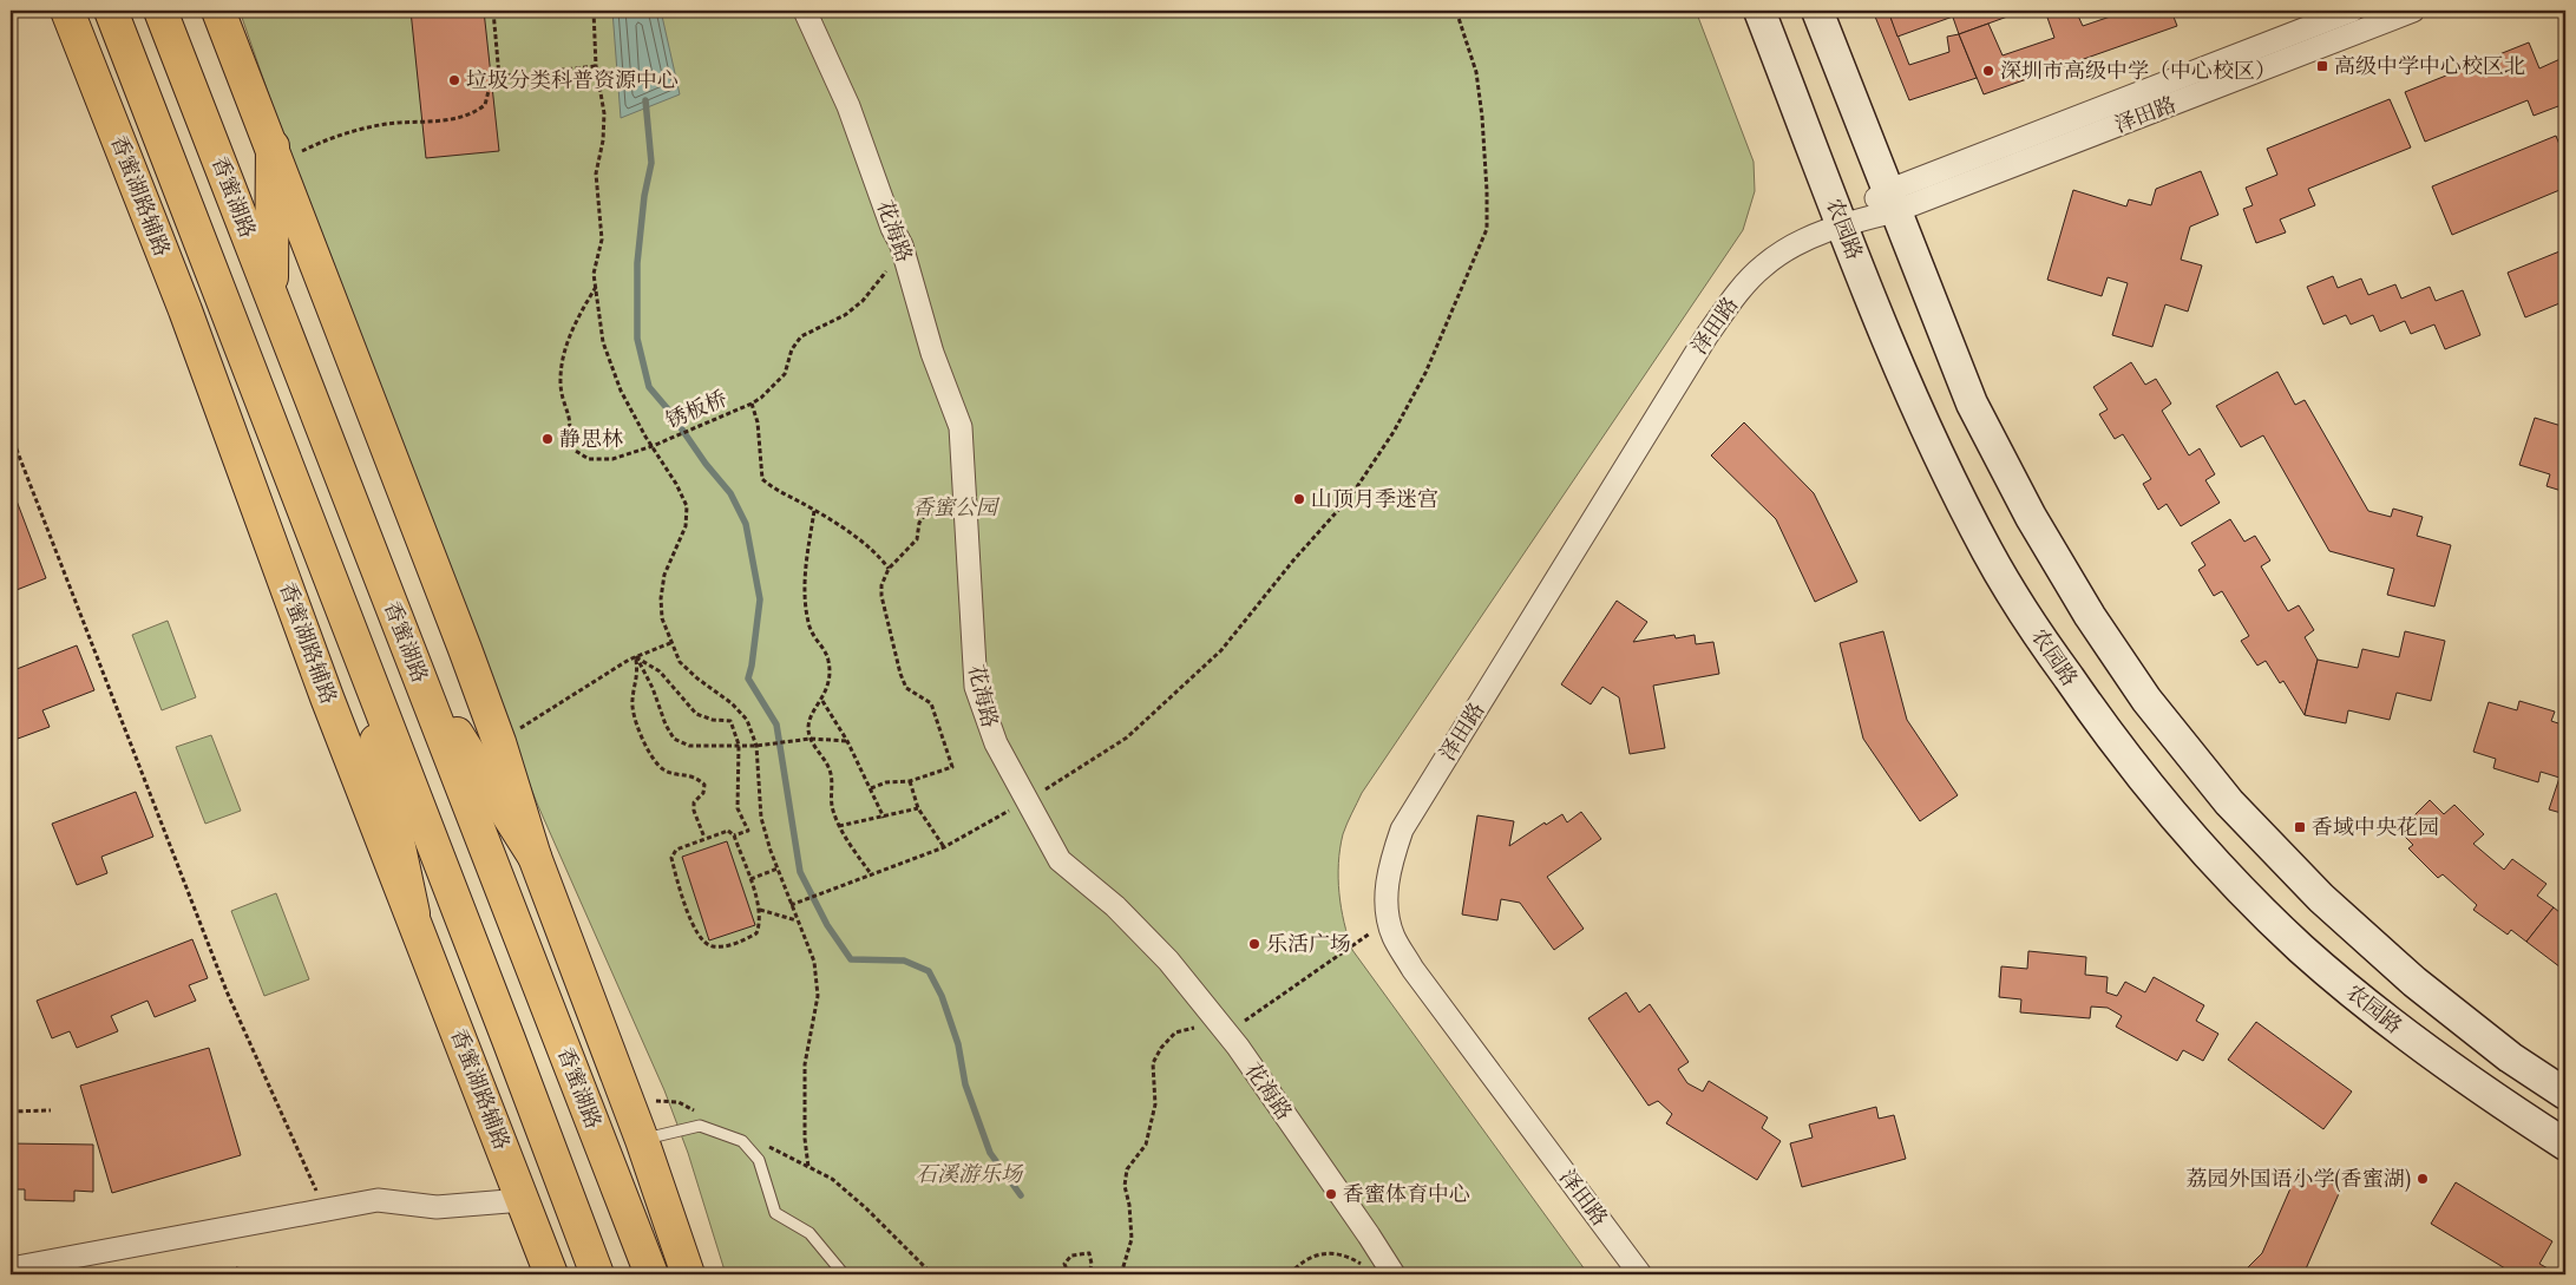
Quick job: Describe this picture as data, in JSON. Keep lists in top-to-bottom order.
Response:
{
  "streets": {
    "main road": ["香蜜湖路辅路", "香蜜湖路", "农园路"],
    "street": ["泽田路", "花海路"],
    "path": ["锈板桥"]
  },
  "crossings": [
    ["泽田路", "农园路"],
    ["花海路", "锈板桥"]
  ],
  "parks": ["香蜜公园", "石溪游乐场"],
  "places": {
    "transit": ["高级中学中心校区北", "香域中央花园"],
    "other": [
      "深圳市高级中学（中心校区）",
      "垃圾分类科普资源中心",
      "静思林",
      "山顶月季迷宫",
      "乐活广场",
      "荔园外国语小学(香蜜湖)",
      "香蜜体育中心"
    ]
  }
}
